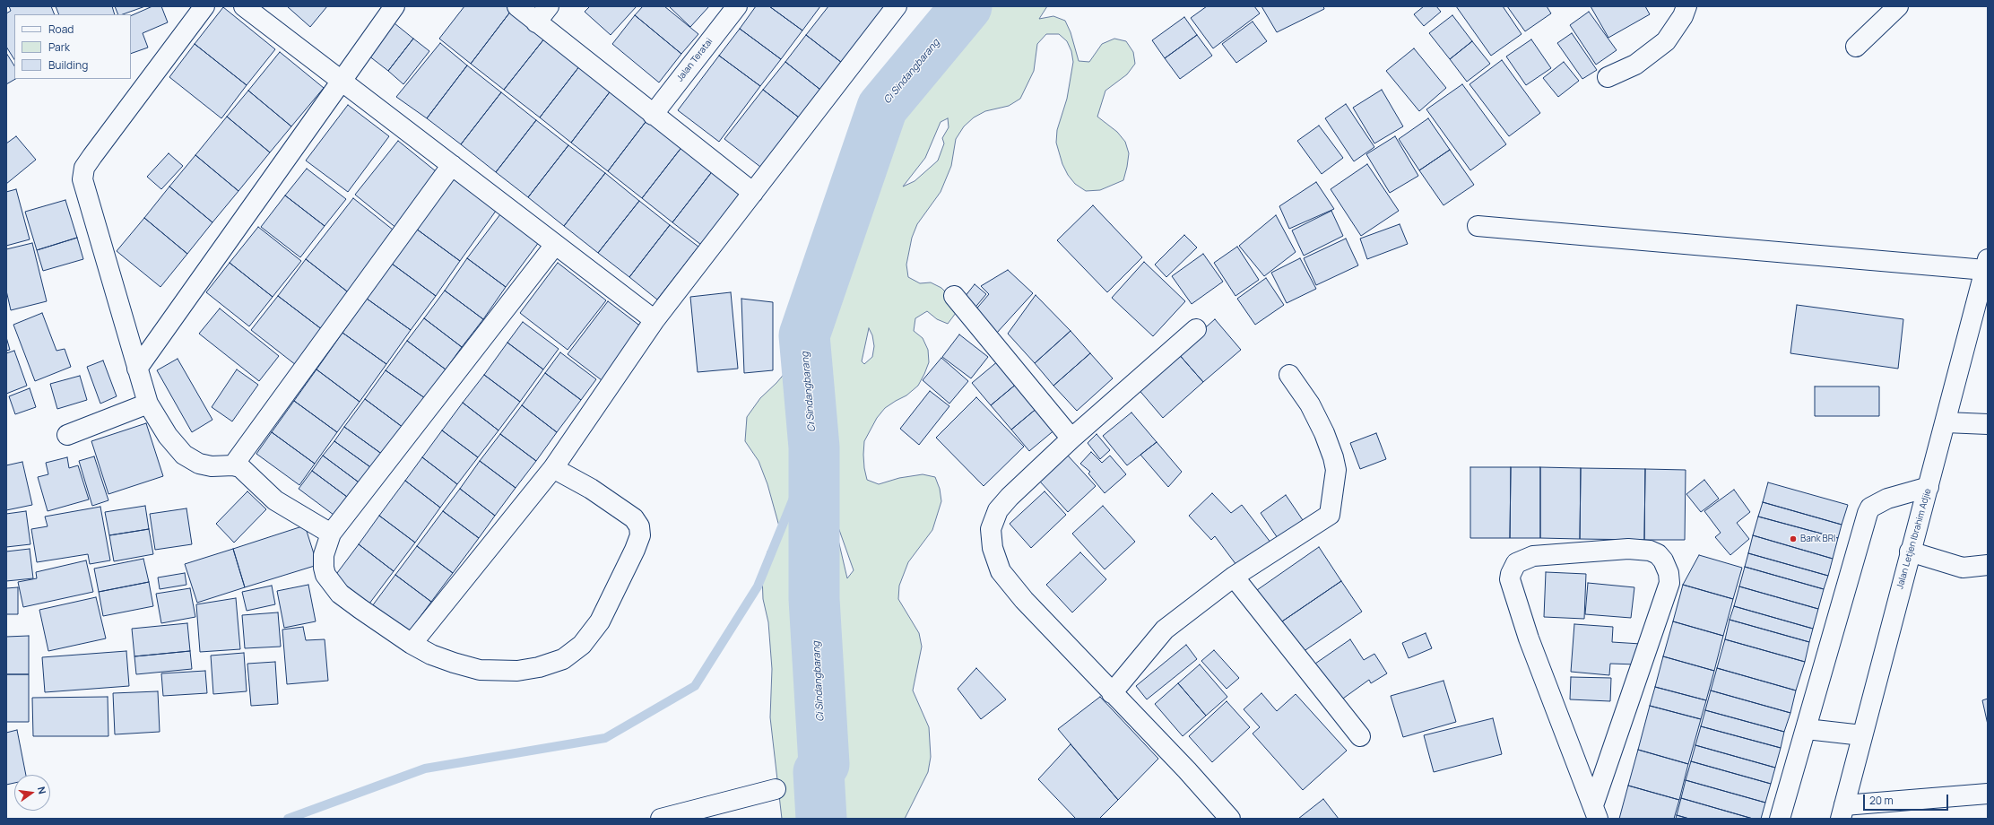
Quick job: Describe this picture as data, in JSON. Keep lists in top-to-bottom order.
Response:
{
  "streets": {
    "street": ["Jalan Teratai", "Jalan Letjen Ibrahim Adjie"]
  },
  "water": ["Ci Sindangbarang"],
  "places": ["Bank BRI"],
  "legend": ["Road", "Park", "Building"],
  "scale_bar": "20 m",
  "north": "right"
}
